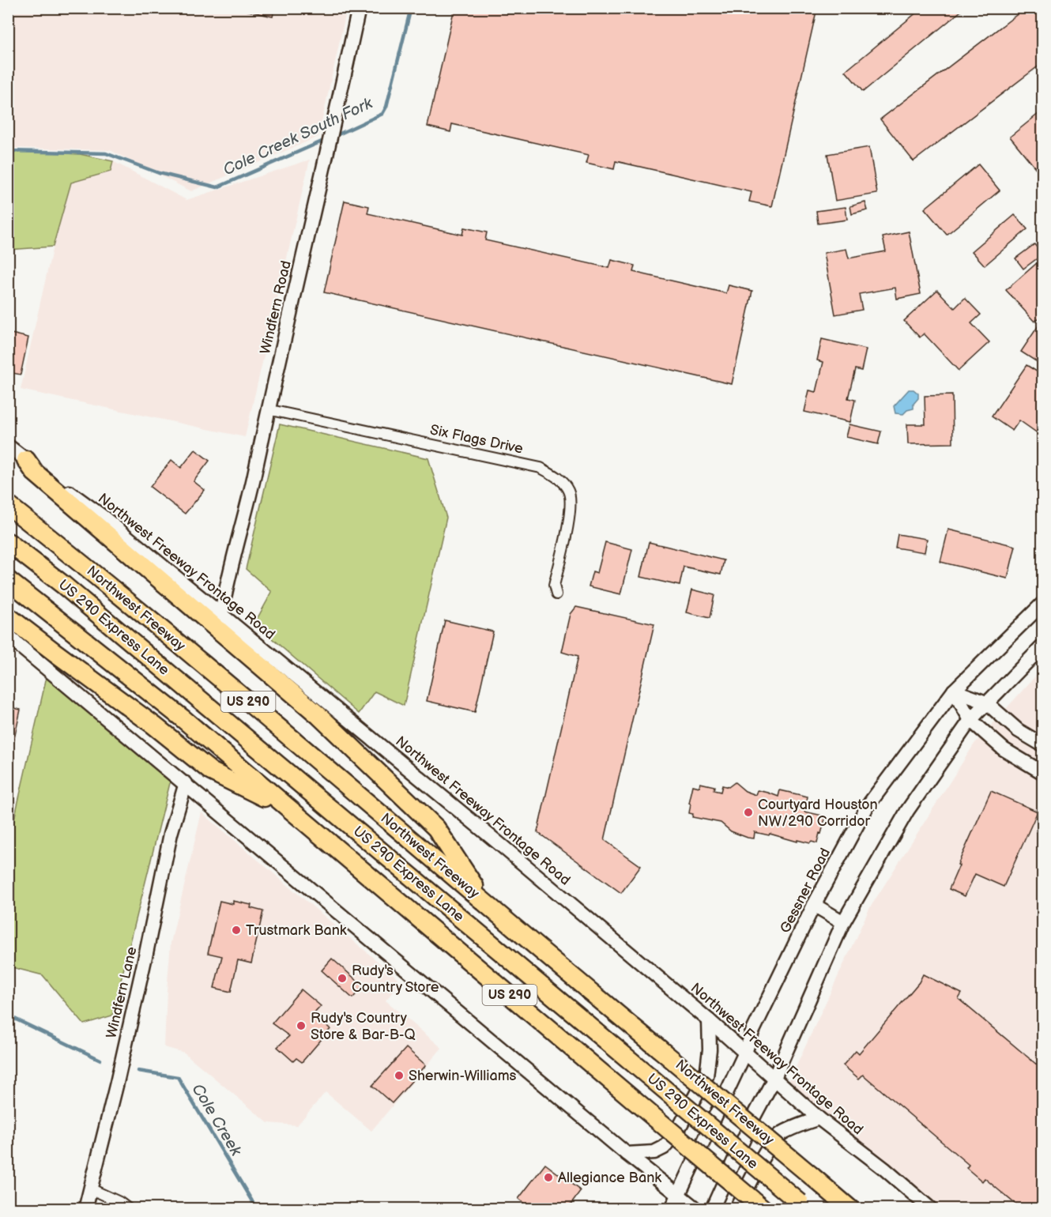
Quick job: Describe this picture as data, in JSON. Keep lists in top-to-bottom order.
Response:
{
  "streets": {
    "highway": ["Northwest Freeway", "US 290 Express Lane", "US 290"],
    "main road": [
      "Windfern Road",
      "Northwest Freeway Frontage Road",
      "Gessner Road",
      "Windfern Lane"
    ],
    "street": ["Six Flags Drive"]
  },
  "crossings": [
    ["Windfern Road", "Six Flags Drive"],
    ["Windfern Road", "Northwest Freeway Frontage Road"],
    ["Northwest Freeway Frontage Road", "Gessner Road"]
  ],
  "water": ["Cole Creek South Fork", "Cole Creek"],
  "places": [
    "Courtyard Houston NW/290 Corridor",
    "Trustmark Bank",
    "Rudy's Country Store",
    "Rudy's Country Store & Bar-B-Q",
    "Sherwin-Williams",
    "Allegiance Bank"
  ]
}
